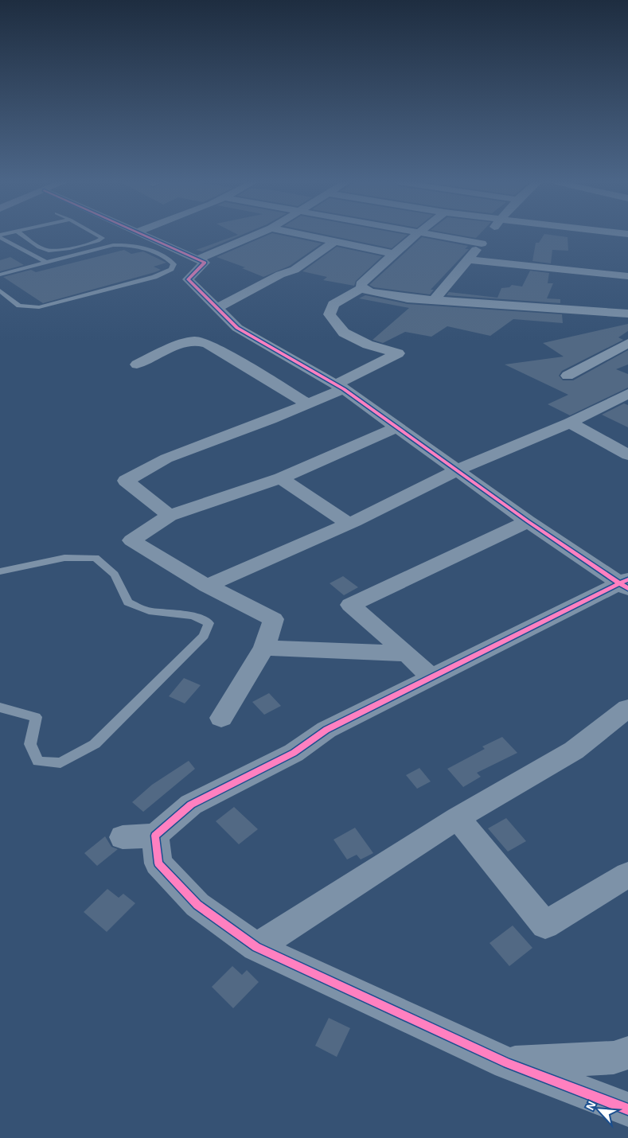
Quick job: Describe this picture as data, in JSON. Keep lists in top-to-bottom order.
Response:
{
  "north": "top left"
}
